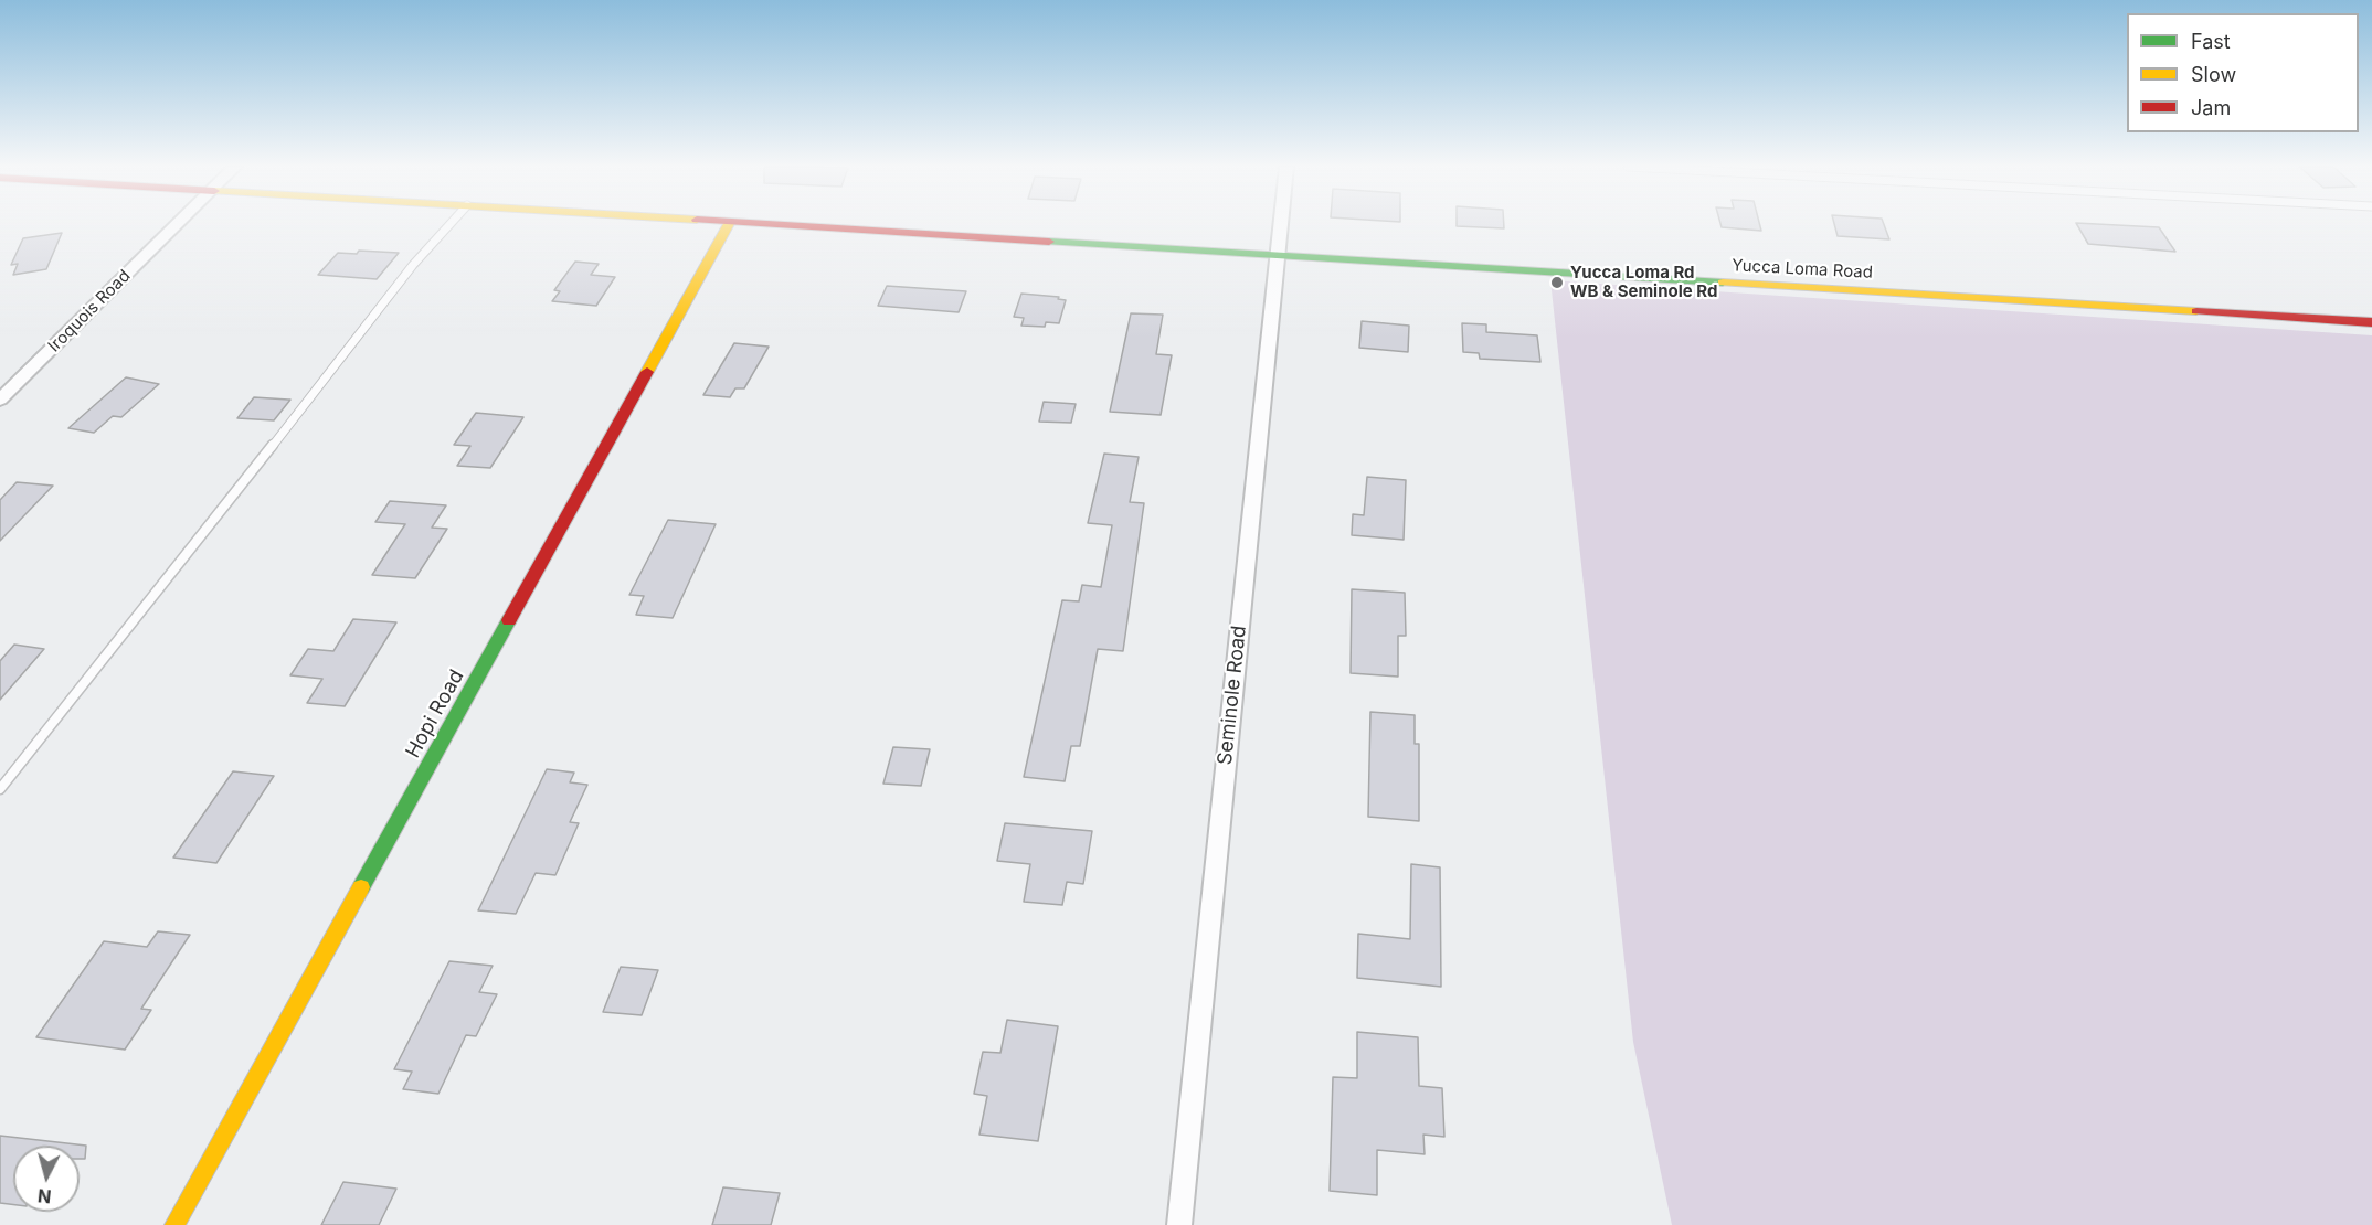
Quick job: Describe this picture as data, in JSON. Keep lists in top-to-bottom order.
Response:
{
  "streets": {
    "main road": ["Yucca Loma Road", "Hopi Road"],
    "street": ["Iroquois Road", "Seminole Road"]
  },
  "crossings": [
    ["Yucca Loma Road", "Seminole Road"]
  ],
  "places": ["Yucca Loma Rd WB & Seminole Rd"],
  "legend": ["Fast", "Slow", "Jam"],
  "north": "bottom"
}
